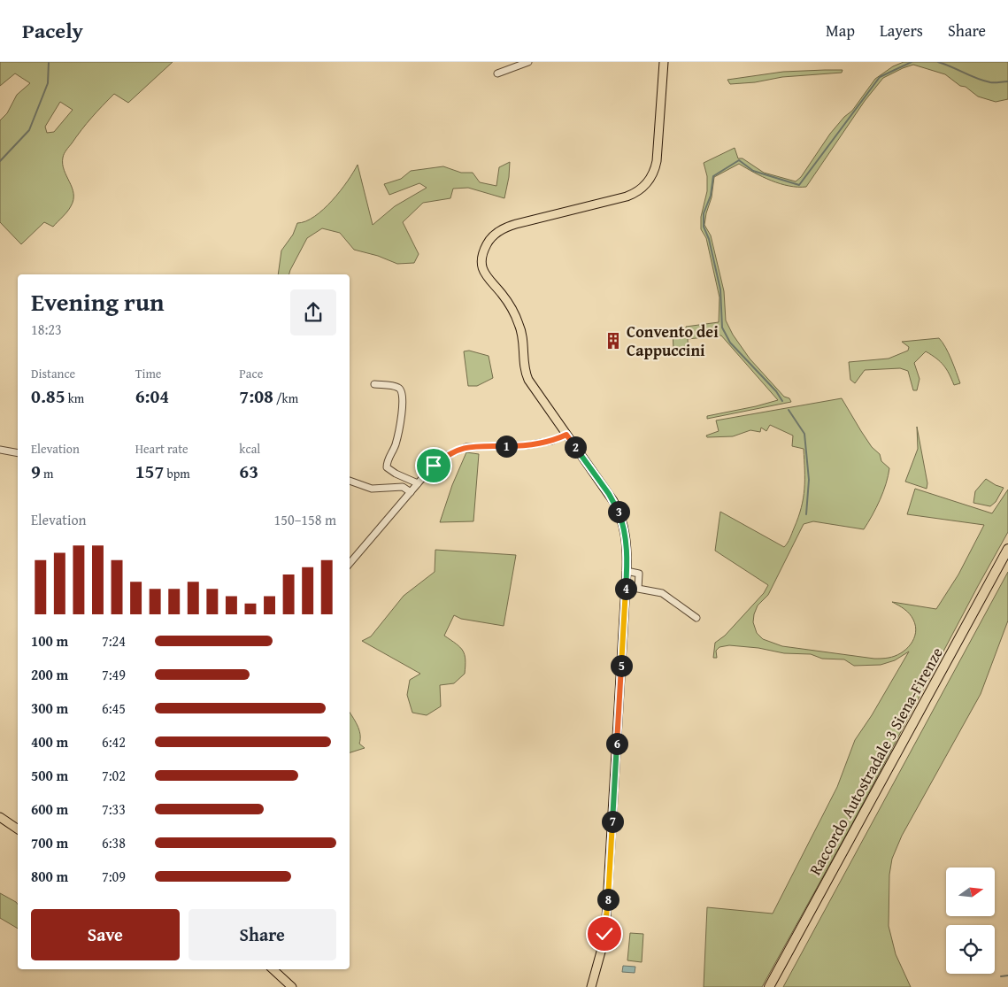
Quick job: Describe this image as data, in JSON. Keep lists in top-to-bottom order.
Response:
{
  "streets": {
    "highway": ["Raccordo Autostradale 3 Siena-Firenze"]
  },
  "places": {
    "building": ["Convento dei Cappuccini"]
  },
  "north": "right",
  "page": {
    "header": "Pacely",
    "nav": ["Map", "Layers", "Share"],
    "heading": ["Evening run", "18:23"],
    "stats": [
      ["Distance", "0.85 km"],
      ["Time", "6:04"],
      ["Pace", "7:08 /km"],
      ["Elevation", "9 m"],
      ["Heart rate", "157 bpm"],
      ["kcal", "63"]
    ],
    "pins": [
      "1",
      "2",
      "3",
      "4",
      "5",
      "6",
      "7",
      "8"
    ],
    "chart": ["Elevation", "150–158 m"],
    "list": [
      {
        "name": "100 m",
        "note": "7:24"
      },
      {
        "name": "200 m",
        "note": "7:49"
      },
      {
        "name": "300 m",
        "note": "6:45"
      },
      {
        "name": "400 m",
        "note": "6:42"
      },
      {
        "name": "500 m",
        "note": "7:02"
      },
      {
        "name": "600 m",
        "note": "7:33"
      },
      {
        "name": "700 m",
        "note": "6:38"
      },
      {
        "name": "800 m",
        "note": "7:09"
      }
    ],
    "buttons": ["Save", "Share"]
  }
}
